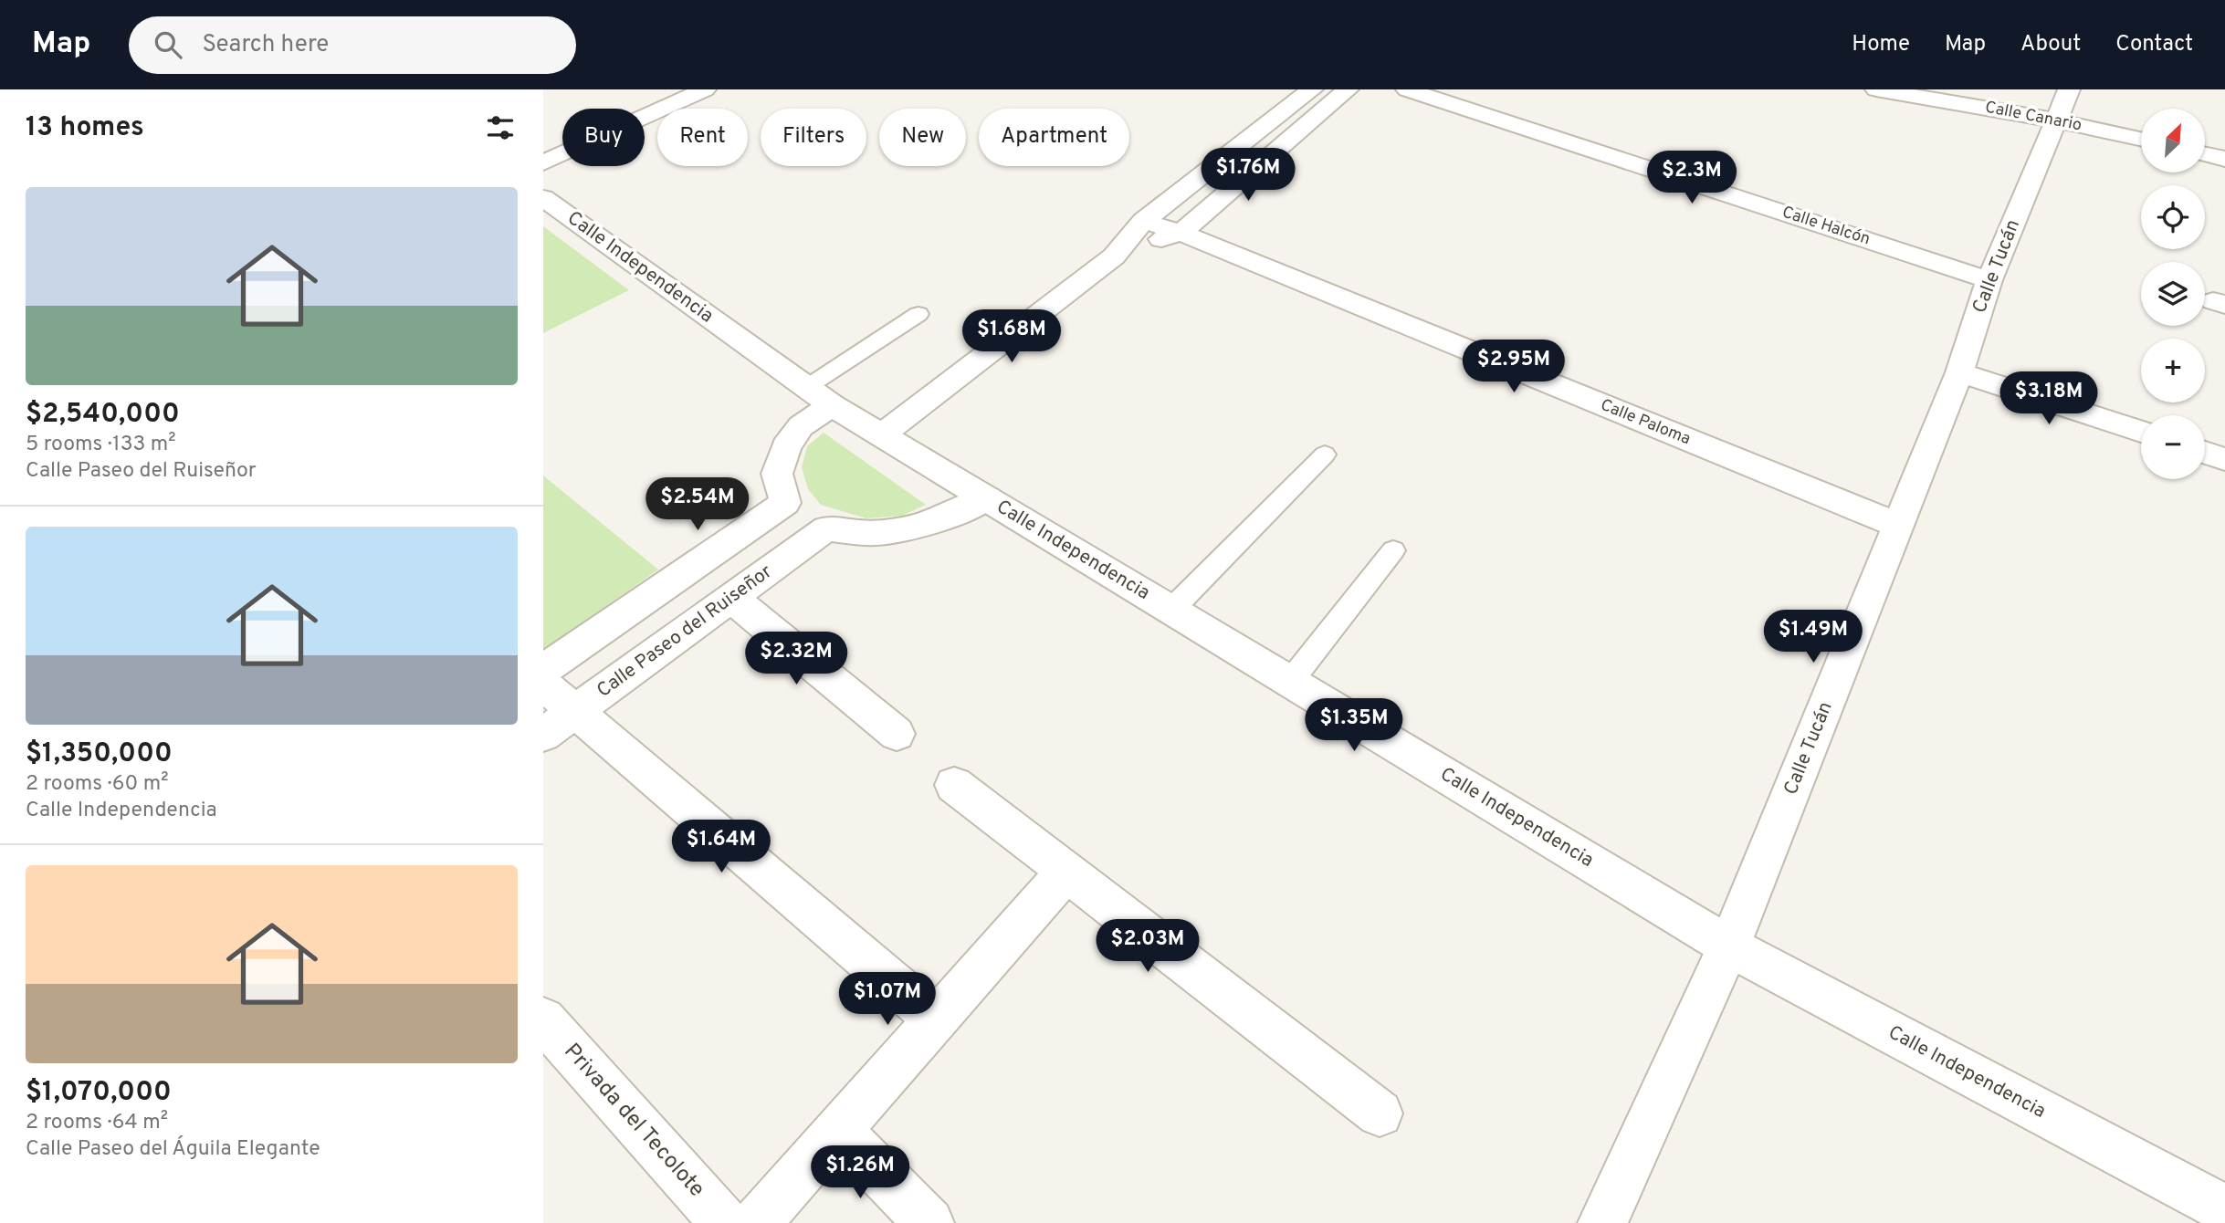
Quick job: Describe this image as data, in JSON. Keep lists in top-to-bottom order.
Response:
{
  "streets": {
    "street": [
      "Calle Canario",
      "Calle Halcón",
      "Calle Tucán",
      "Calle Independencia",
      "Calle Paloma",
      "Calle Paseo del Ruiseñor",
      "Privada del Tecolote"
    ]
  },
  "crossings": [
    ["Calle Canario", "Calle Tucán"],
    ["Calle Halcón", "Calle Tucán"],
    ["Calle Tucán", "Calle Independencia"],
    ["Calle Tucán", "Calle Paloma"]
  ],
  "north": "top right",
  "page": {
    "header": "Map",
    "search": "Search here",
    "nav": [
      "Home",
      "Map",
      "About",
      "Contact"
    ],
    "heading": "13 homes",
    "map_buttons": ["+", "−"],
    "chip": [
      "Buy",
      "Rent",
      "Filters",
      "New",
      "Apartment"
    ],
    "price": [
      "$1.76M",
      "$2.3M",
      "$1.68M",
      "$2.95M",
      "$3.18M",
      "$2.54M",
      "$1.49M",
      "$2.32M",
      "$1.35M",
      "$1.64M",
      "$2.03M",
      "$1.07M",
      "$1.26M"
    ],
    "list": [
      {
        "name": "$2,540,000",
        "note": "5 rooms · 133 m² · Calle Paseo del Ruiseñor"
      },
      {
        "name": "$1,350,000",
        "note": "2 rooms · 60 m² · Calle Independencia"
      },
      {
        "name": "$1,070,000",
        "note": "2 rooms · 64 m² · Calle Paseo del Águila Elegante"
      }
    ]
  }
}
